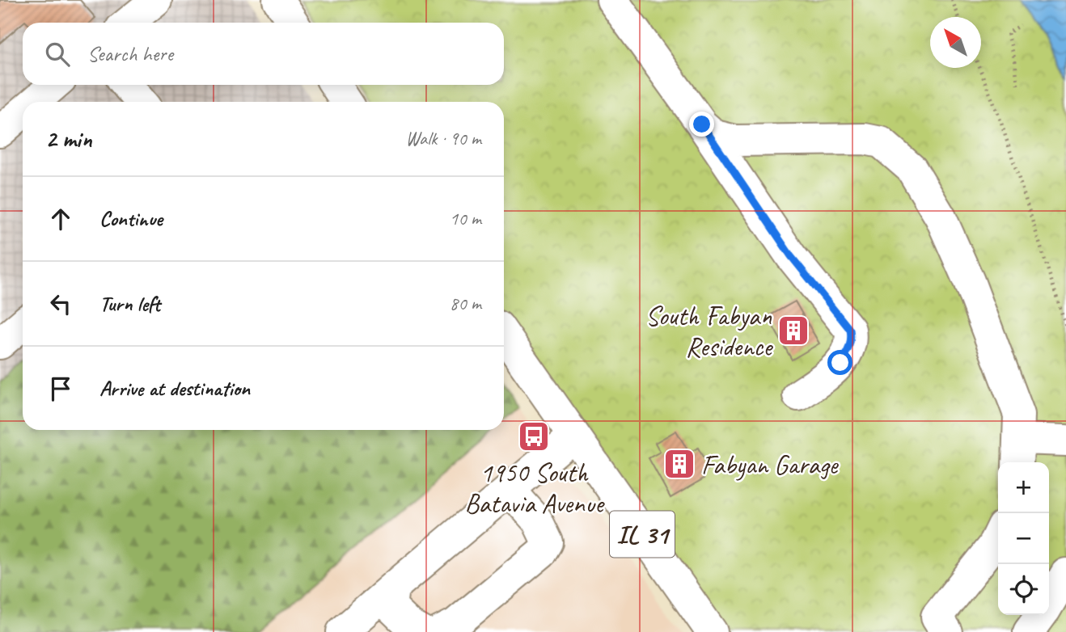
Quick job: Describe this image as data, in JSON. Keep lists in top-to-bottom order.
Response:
{
  "streets": {
    "main road": ["IL 31"]
  },
  "places": {
    "building": ["South Fabyan Residence", "Fabyan Garage"],
    "bus stop": ["1950 South Batavia Avenue"]
  },
  "north": "top left",
  "page": {
    "search": "Search here",
    "heading": ["2 min", "Walk · 90 m"],
    "list": [
      ["Continue", "10 m"],
      ["Turn left", "80 m"],
      "Arrive at destination"
    ],
    "map_buttons": ["+", "−"]
  }
}
